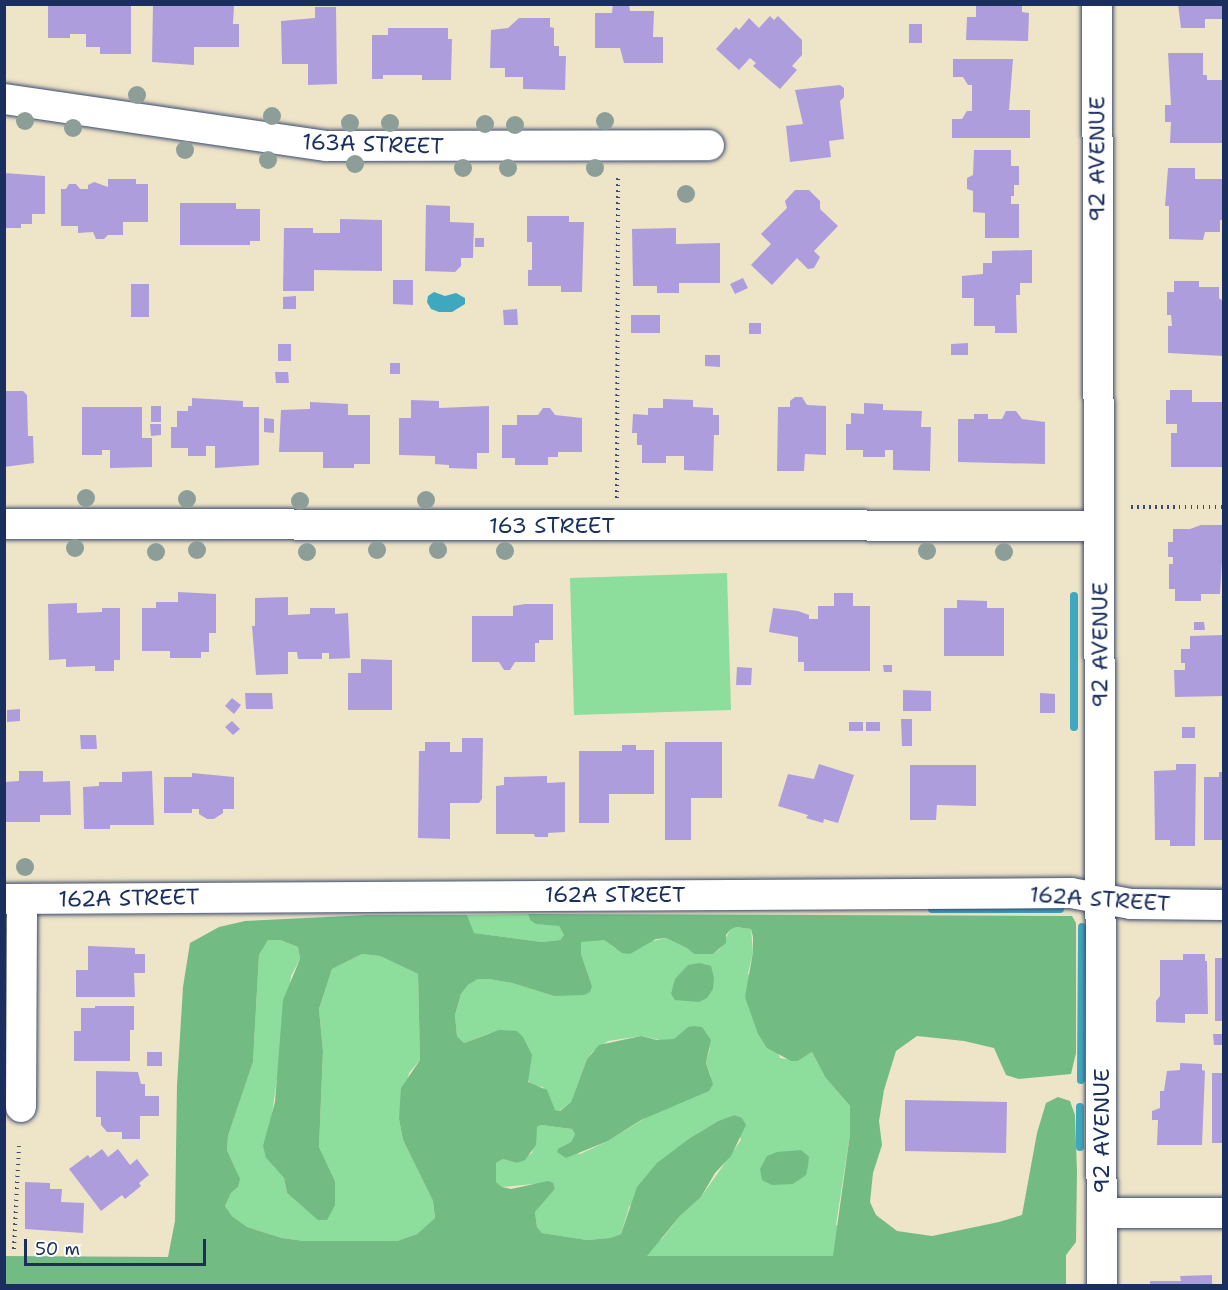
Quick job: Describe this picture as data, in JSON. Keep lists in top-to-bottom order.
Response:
{
  "streets": {
    "street": [
      "163A STREET",
      "92 AVENUE",
      "163 STREET",
      "162A STREET"
    ]
  },
  "crossings": [
    ["92 AVENUE", "163 STREET"],
    ["92 AVENUE", "162A STREET"]
  ],
  "scale_bar": "50 m"
}
